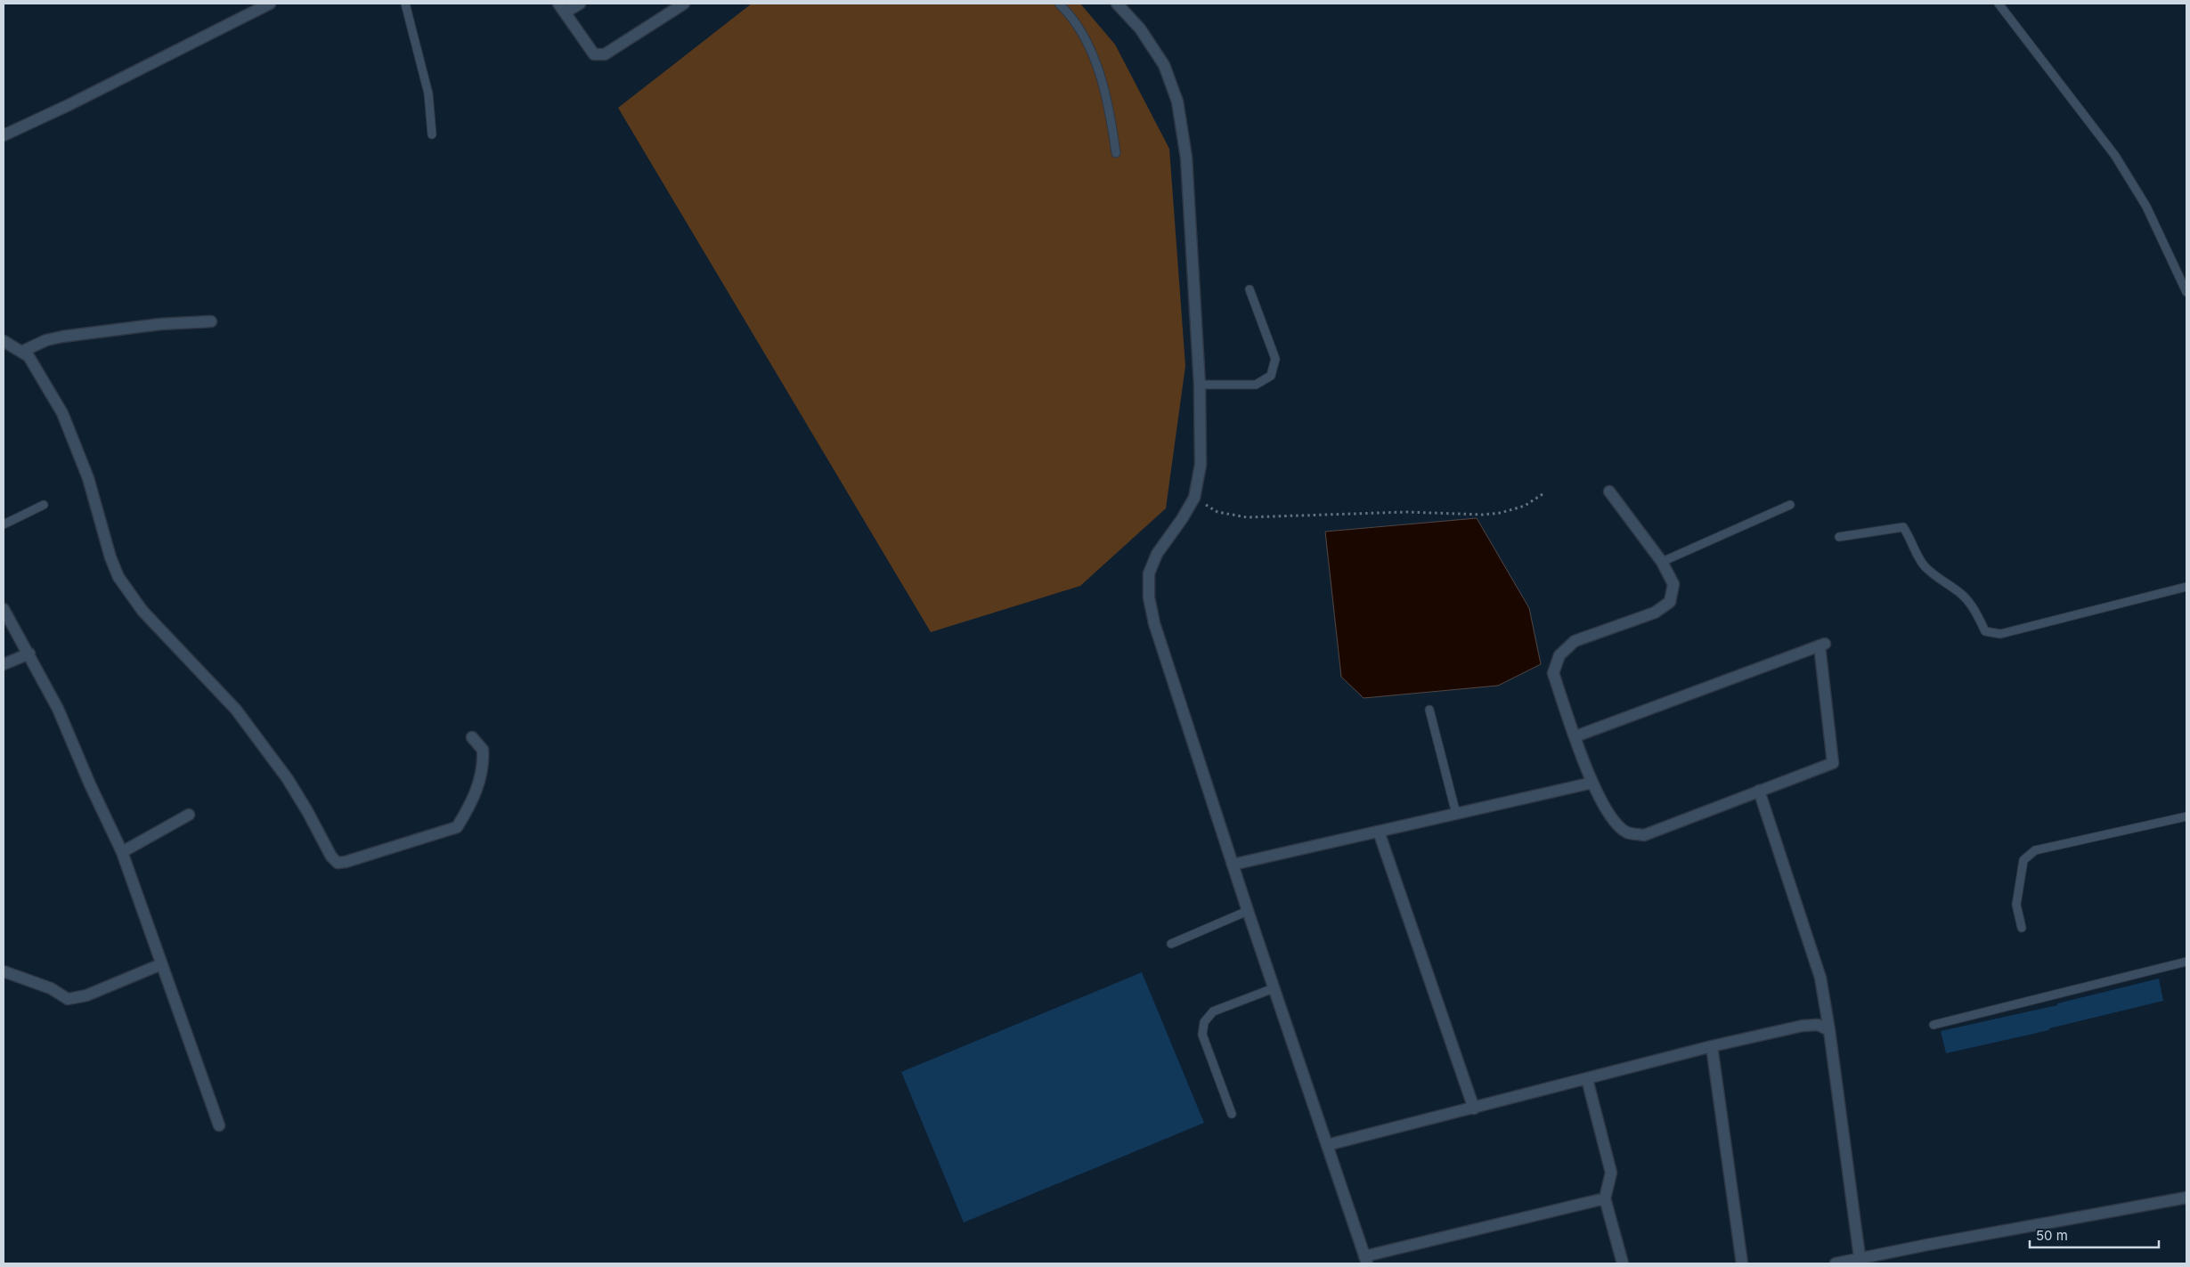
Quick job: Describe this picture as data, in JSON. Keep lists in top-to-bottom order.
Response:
{
  "scale_bar": "50 m"
}
